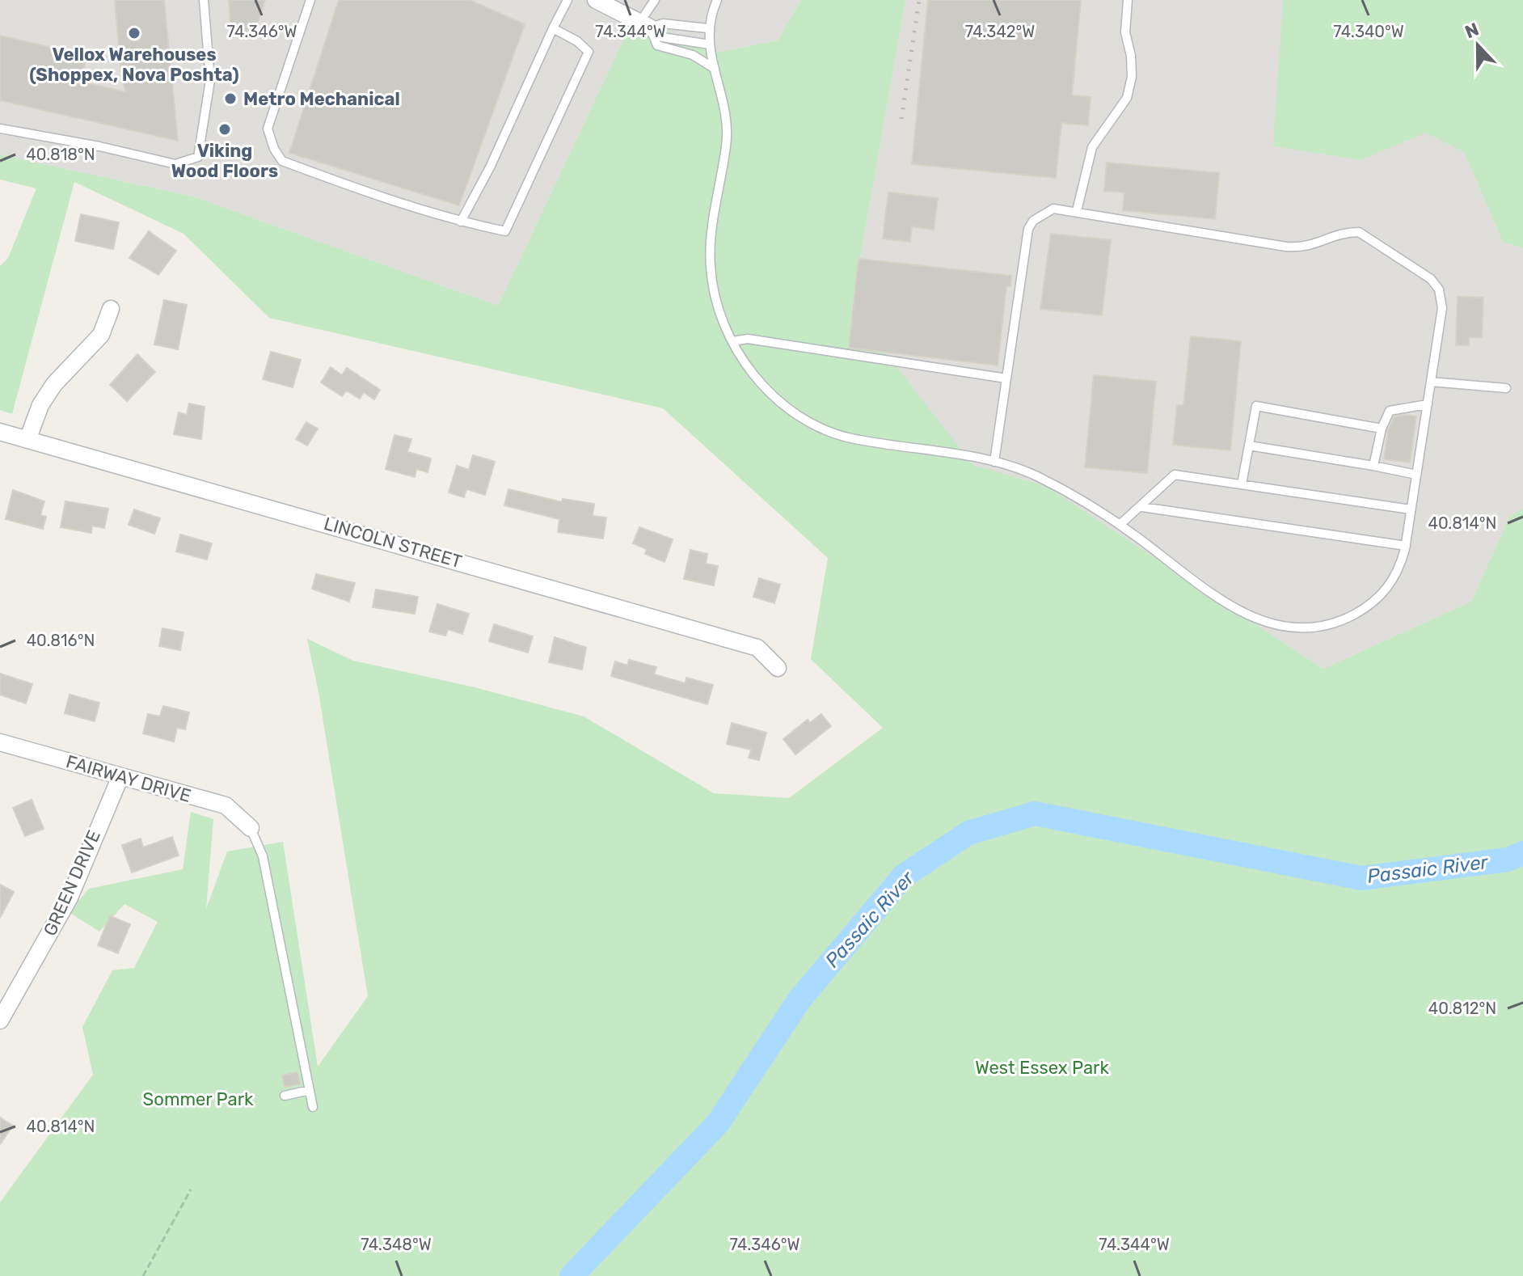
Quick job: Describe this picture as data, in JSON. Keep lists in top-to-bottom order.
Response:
{
  "streets": {
    "street": ["LINCOLN STREET", "FAIRWAY DRIVE", "GREEN DRIVE"]
  },
  "crossings": [
    ["FAIRWAY DRIVE", "GREEN DRIVE"]
  ],
  "water": ["Passaic River"],
  "parks": ["West Essex Park", "Sommer Park"],
  "places": ["Vellox Warehouses (Shoppex, Nova Poshta)", "Metro Mechanical", "Viking Wood Floors"],
  "north": "top",
  "coordinates": [
    "74.346°W",
    "74.342°W",
    "74.344°W",
    "74.340°W",
    "40.818°N",
    "40.814°N",
    "40.816°N",
    "40.812°N",
    "74.348°W"
  ]
}
